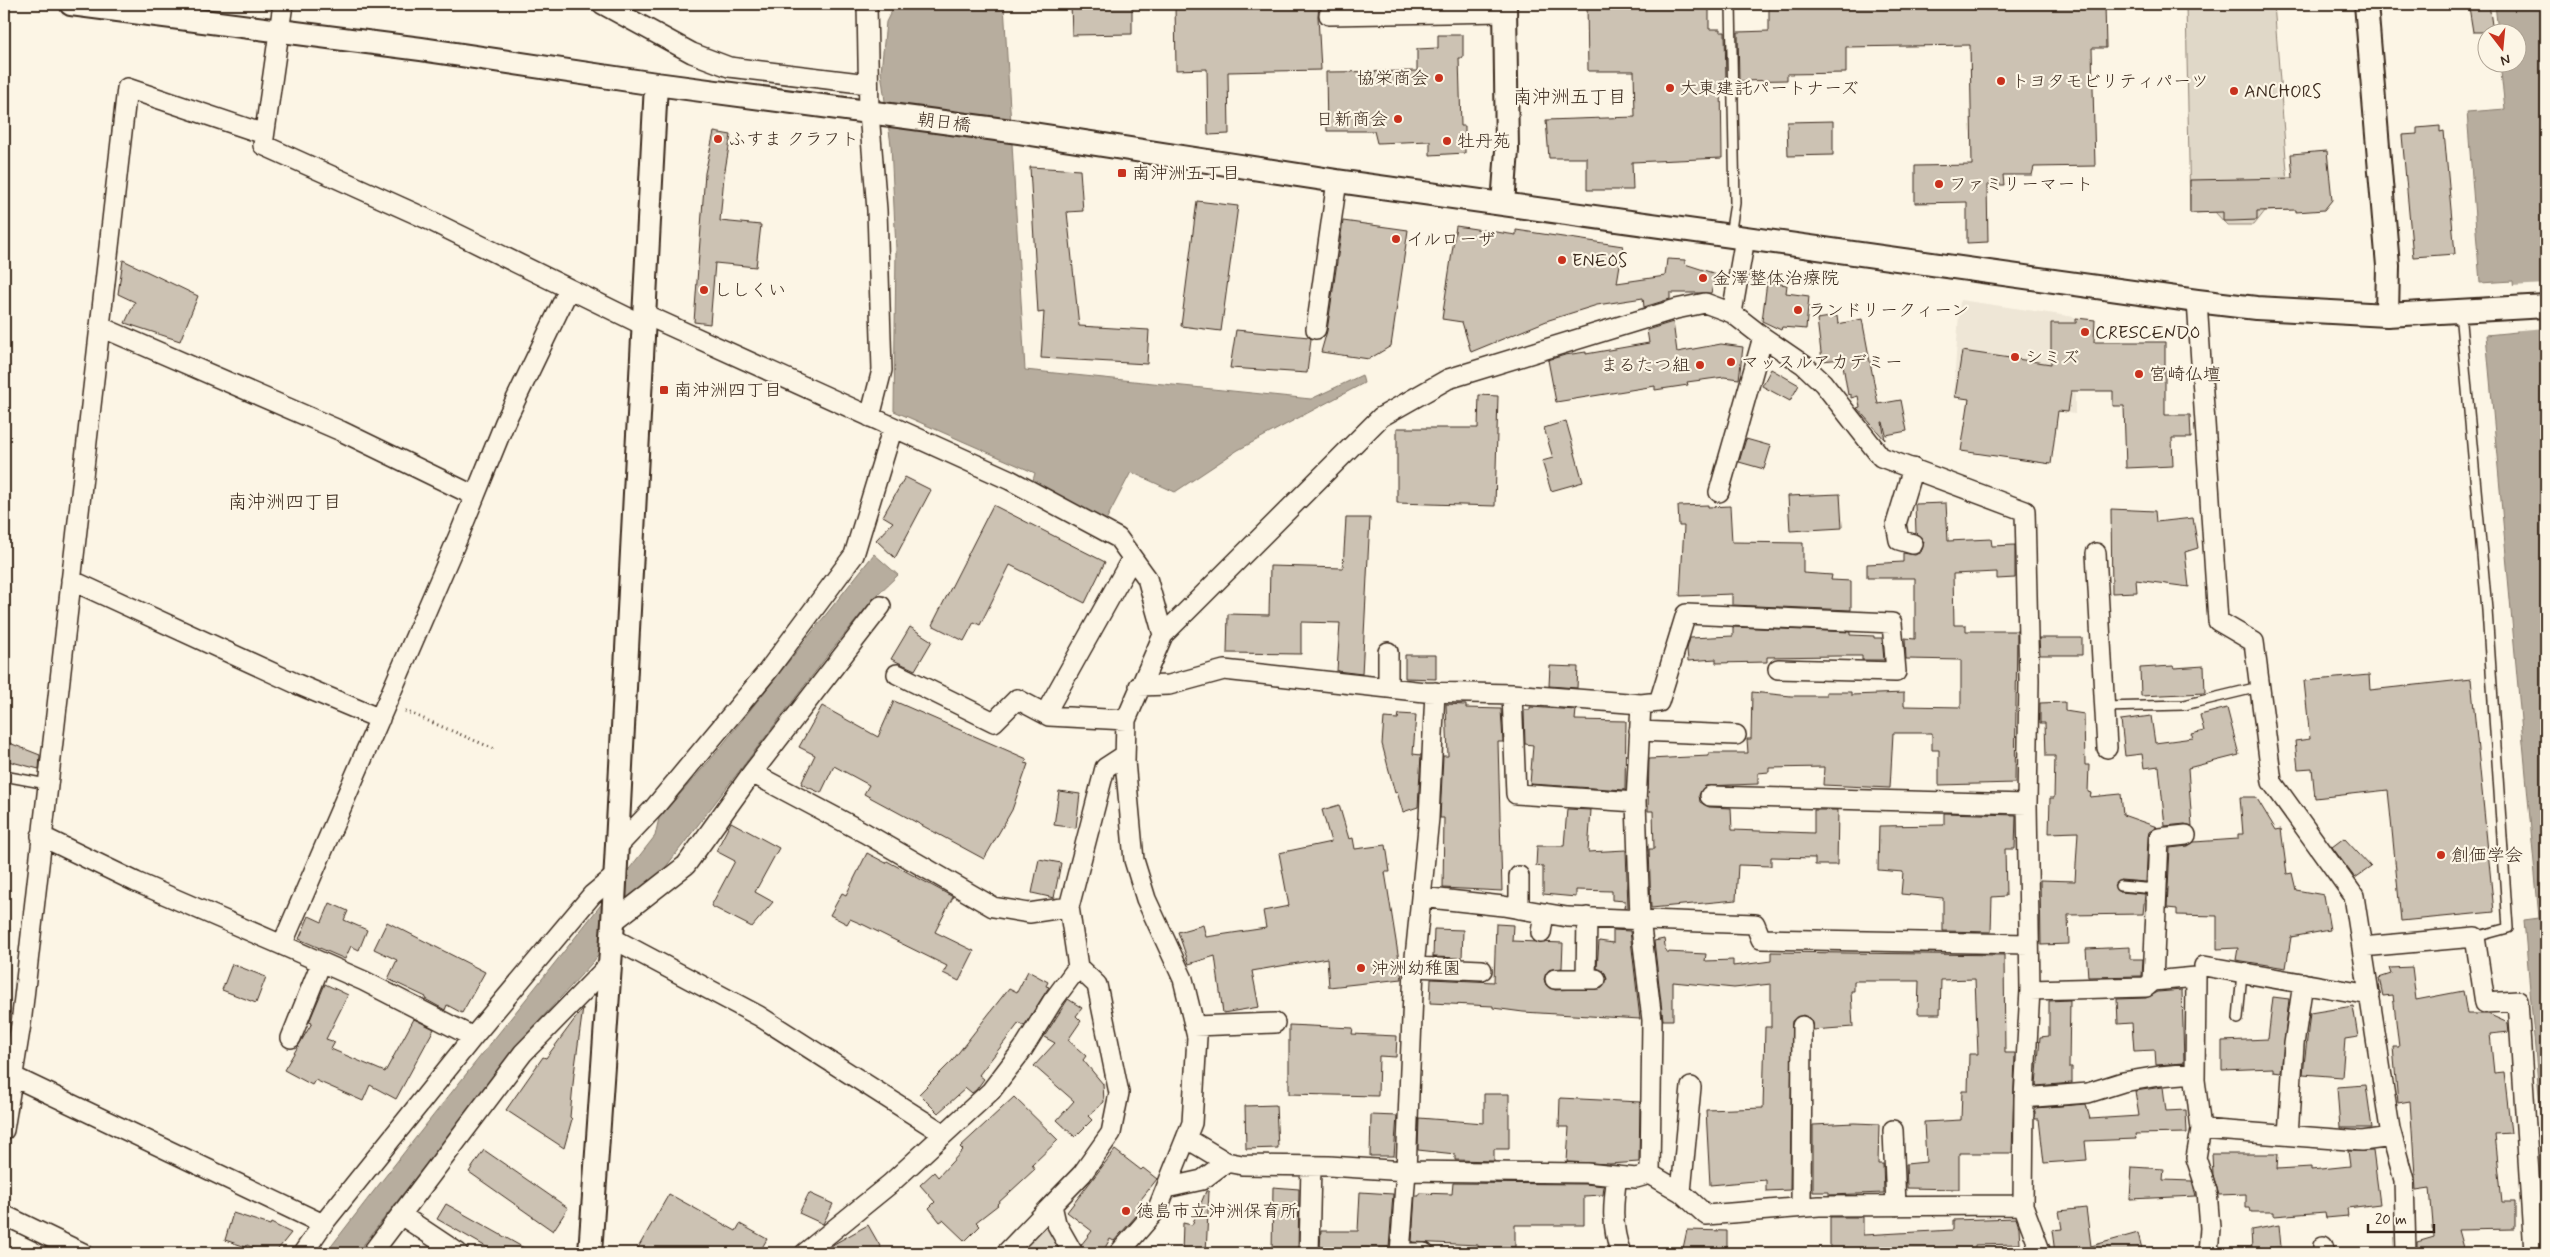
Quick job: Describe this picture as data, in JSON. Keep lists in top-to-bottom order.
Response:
{
  "streets": {
    "street": ["朝日橋"]
  },
  "districts": ["南沖洲五丁目", "南沖洲四丁目"],
  "places": {
    "other": [
      "協栄商会",
      "トヨタモビリティパーツ",
      "大東建託パートナーズ",
      "ANCHORS",
      "日新商会",
      "ふすま クラフト",
      "牡丹苑",
      "ファミリーマート",
      "イルローザ",
      "ENEOS",
      "金澤整体治療院",
      "ししくい",
      "ランドリークィーン",
      "CRESCENDO",
      "シミズ",
      "マッスルアカデミー",
      "まるたつ組",
      "宮崎仏壇",
      "創価学会",
      "沖洲幼稚園",
      "徳島市立沖洲保育所"
    ],
    "transit": ["南沖洲五丁目", "南沖洲四丁目"]
  },
  "scale_bar": "20 m",
  "north": "bottom"
}
